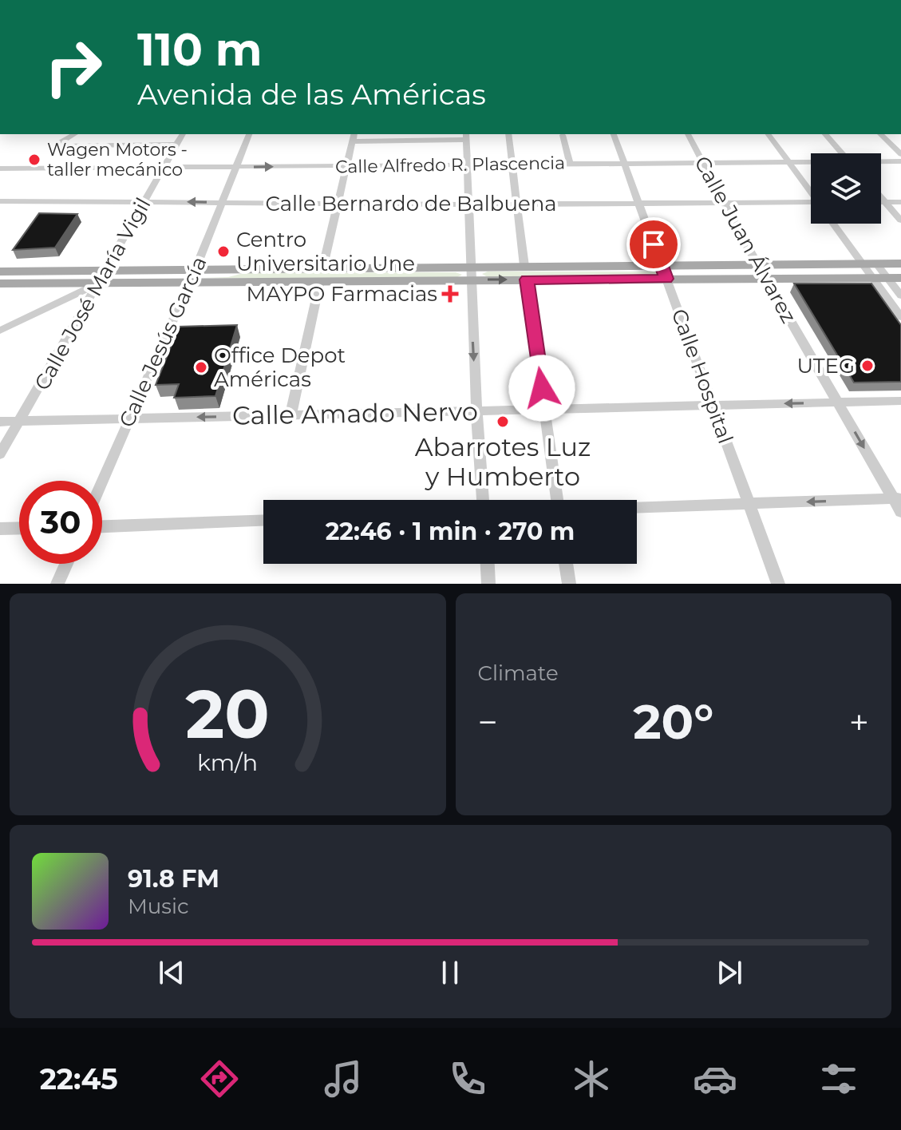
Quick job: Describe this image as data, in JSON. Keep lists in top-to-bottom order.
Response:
{
  "streets": {
    "street": [
      "Calle Alfredo R. Plascencia",
      "Calle Bernardo de Balbuena",
      "Calle Juan Álvarez",
      "Calle José María Vigil",
      "Calle Jesús García",
      "Calle Hospital",
      "Calle Amado Nervo"
    ]
  },
  "crossings": [
    ["Calle Alfredo R. Plascencia", "Calle Juan Álvarez"],
    ["Calle Alfredo R. Plascencia", "Calle José María Vigil"],
    ["Calle Alfredo R. Plascencia", "Calle Jesús García"],
    ["Calle Alfredo R. Plascencia", "Calle Hospital"],
    ["Calle Bernardo de Balbuena", "Calle Juan Álvarez"],
    ["Calle Bernardo de Balbuena", "Calle José María Vigil"],
    ["Calle Bernardo de Balbuena", "Calle Jesús García"],
    ["Calle Bernardo de Balbuena", "Calle Hospital"],
    ["Calle Juan Álvarez", "Calle Amado Nervo"],
    ["Calle José María Vigil", "Calle Amado Nervo"],
    ["Calle Jesús García", "Calle Amado Nervo"],
    ["Calle Hospital", "Calle Amado Nervo"]
  ],
  "places": {
    "other": [
      "Wagen Motors - taller mecánico",
      "Centro Universitario Une",
      "UTEG",
      "Office Depot Américas",
      "Abarrotes Luz y Humberto"
    ],
    "health": ["MAYPO Farmacias"]
  },
  "page": {
    "turn": ["110 m", "Avenida de las Américas"],
    "limit": "30",
    "trip": "22:46 · 1 min · 270 m",
    "tile": "Climate",
    "heat": ["−", "20°", "+"],
    "song": ["91.8 FM", "Music"],
    "tabs": "22:45",
    "gauge": ["20", "km/h"]
  }
}
